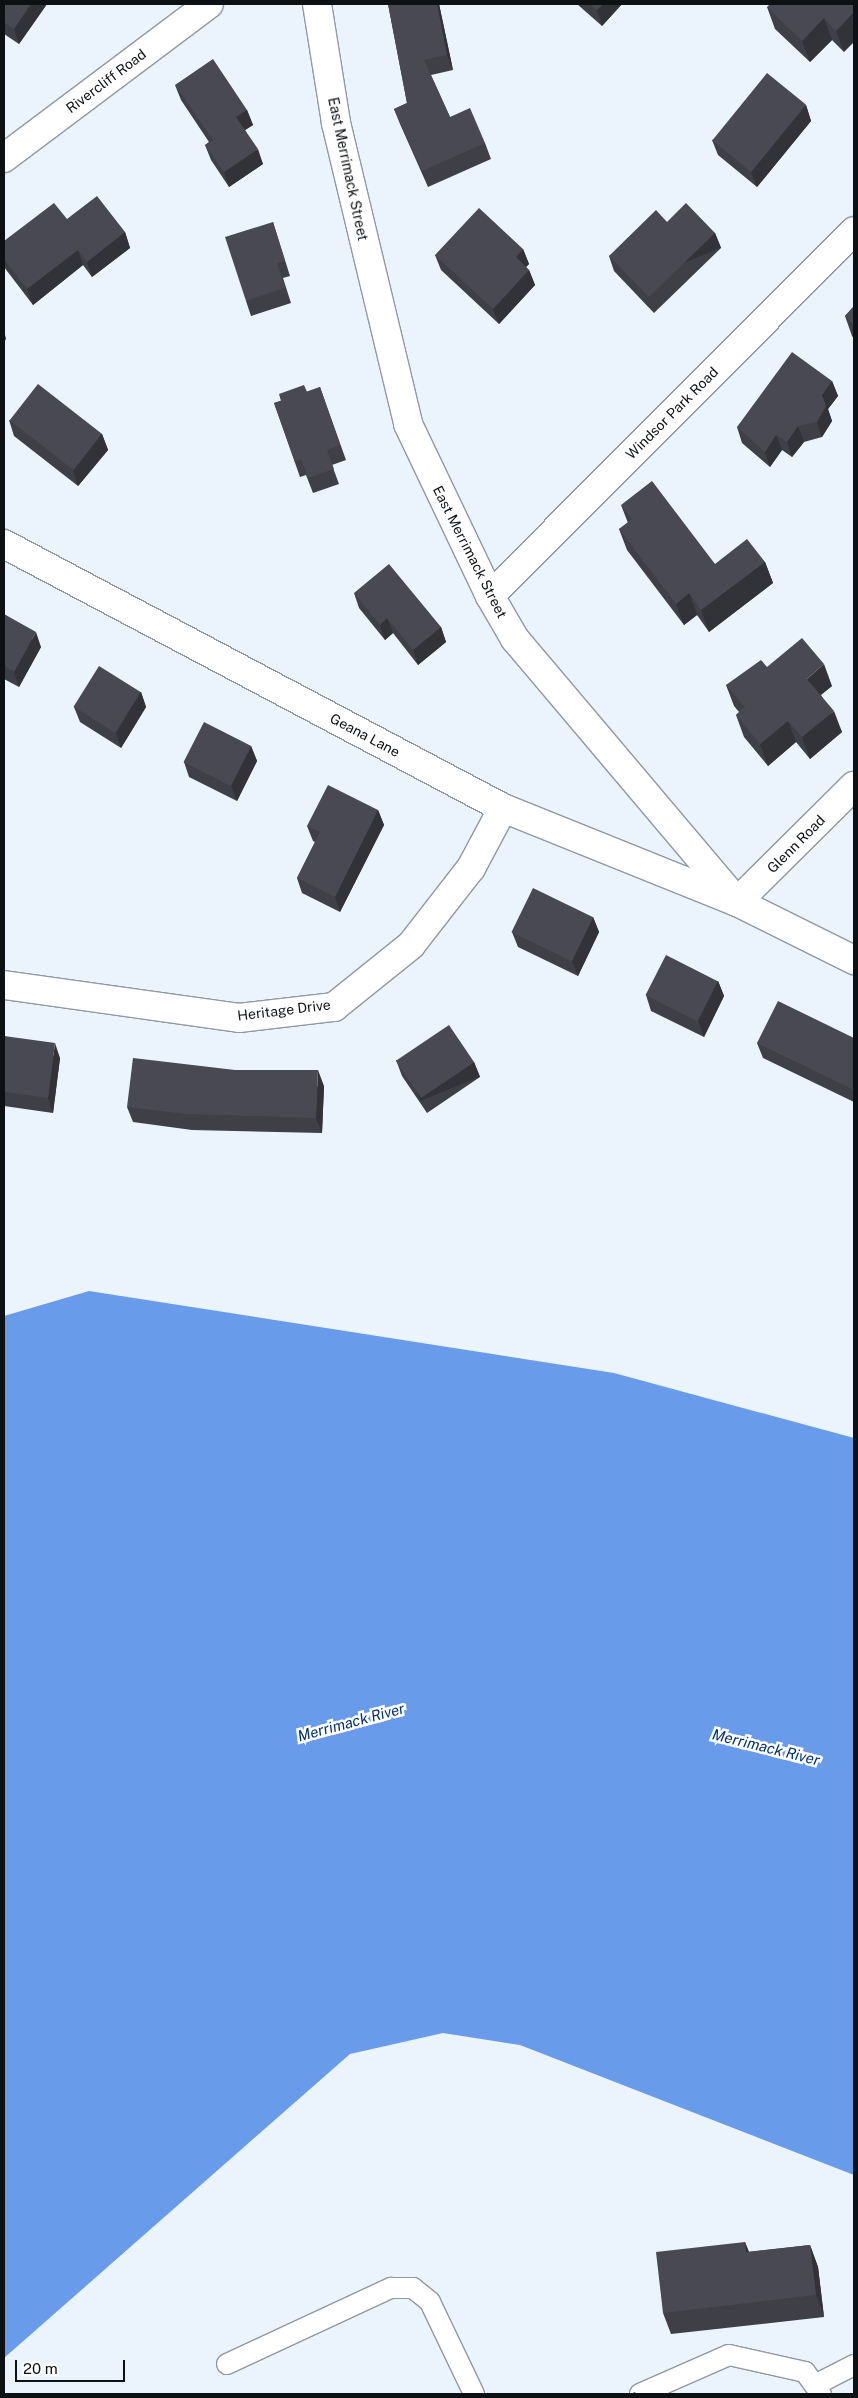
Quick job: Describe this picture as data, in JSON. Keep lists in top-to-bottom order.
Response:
{
  "streets": {
    "street": [
      "Rivercliff Road",
      "East Merrimack Street",
      "Windsor Park Road",
      "Geana Lane",
      "Glenn Road",
      "Heritage Drive"
    ]
  },
  "crossings": [
    ["East Merrimack Street", "Windsor Park Road"],
    ["East Merrimack Street", "Geana Lane"],
    ["East Merrimack Street", "Glenn Road"],
    ["Geana Lane", "Glenn Road"],
    ["Geana Lane", "Heritage Drive"]
  ],
  "water": ["Merrimack River"],
  "scale_bar": "20 m"
}
